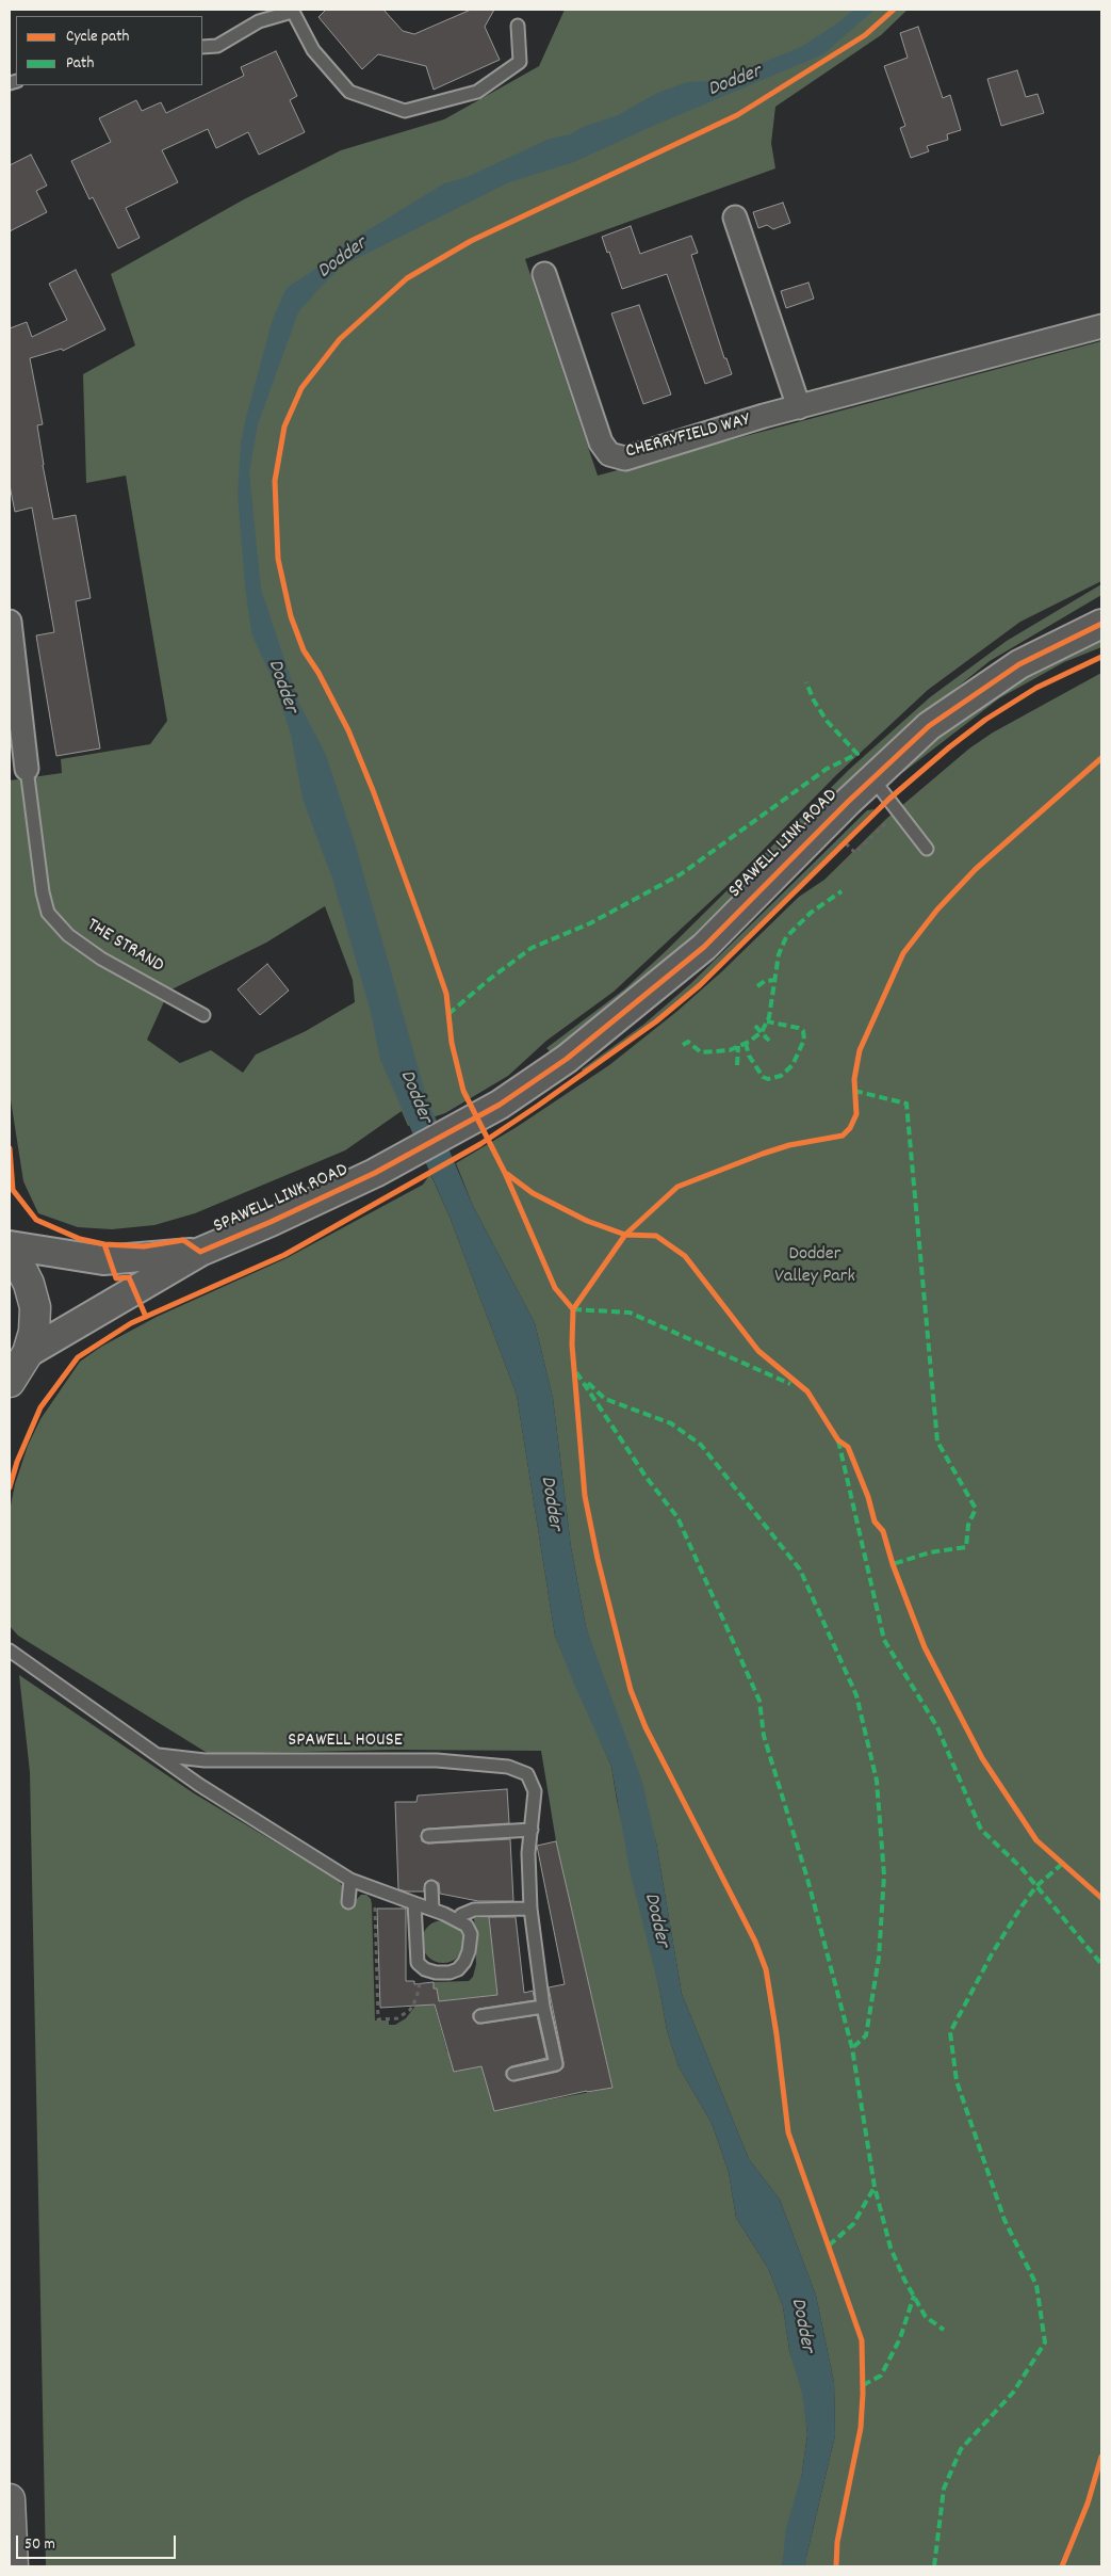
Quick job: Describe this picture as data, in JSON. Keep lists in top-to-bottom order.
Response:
{
  "streets": {
    "street": ["CHERRYFIELD WAY", "SPAWELL LINK ROAD"],
    "lane": ["THE STRAND", "SPAWELL HOUSE"]
  },
  "water": ["Dodder"],
  "parks": ["Dodder Valley Park"],
  "legend": ["Cycle path", "Path"],
  "scale_bar": "50 m"
}
